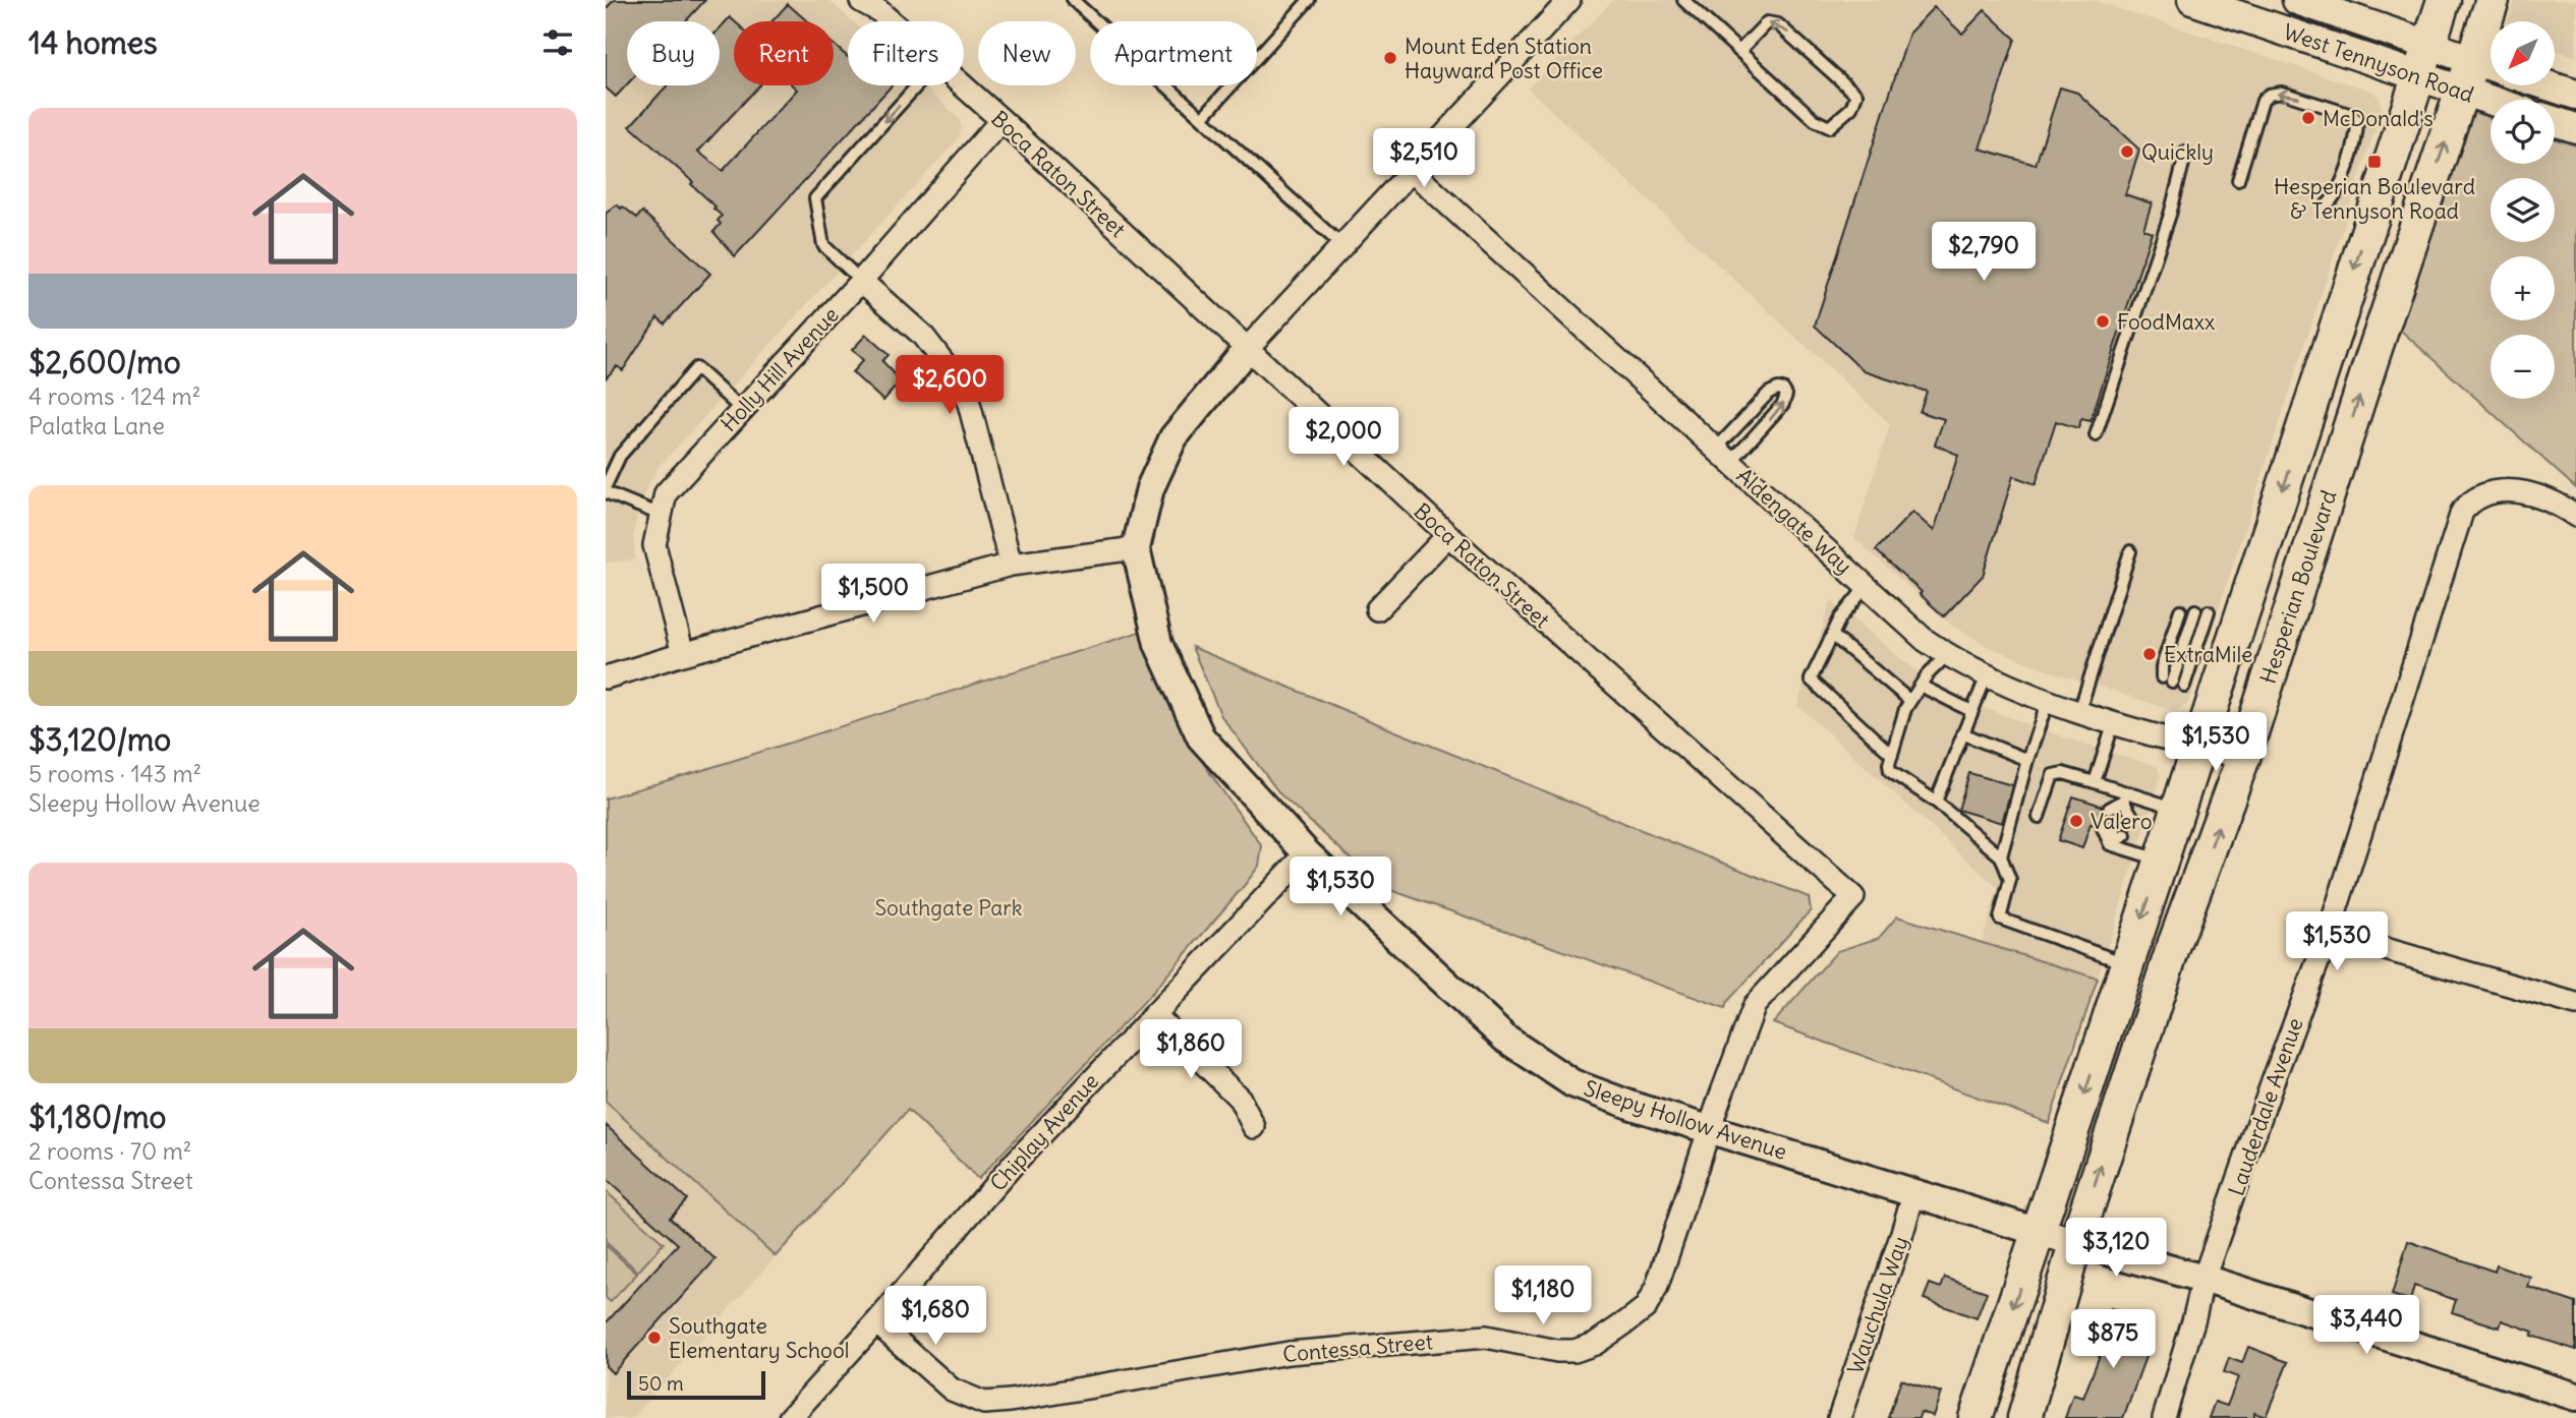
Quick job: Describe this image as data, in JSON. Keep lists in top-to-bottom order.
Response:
{
  "streets": {
    "main road": ["West Tennyson Road", "Hesperian Boulevard"],
    "street": [
      "Boca Raton Street",
      "Holly Hill Avenue",
      "Aldengate Way",
      "Lauderdale Avenue",
      "Sleepy Hollow Avenue",
      "Chiplay Avenue",
      "Wauchula Way",
      "Contessa Street"
    ]
  },
  "crossings": [
    ["West Tennyson Road", "Hesperian Boulevard"],
    ["Boca Raton Street", "Holly Hill Avenue"],
    ["Boca Raton Street", "Sleepy Hollow Avenue"],
    ["Boca Raton Street", "Contessa Street"],
    ["Aldengate Way", "Hesperian Boulevard"],
    ["Hesperian Boulevard", "Sleepy Hollow Avenue"],
    ["Lauderdale Avenue", "Sleepy Hollow Avenue"],
    ["Sleepy Hollow Avenue", "Chiplay Avenue"],
    ["Sleepy Hollow Avenue", "Wauchula Way"],
    ["Sleepy Hollow Avenue", "Contessa Street"],
    ["Chiplay Avenue", "Contessa Street"]
  ],
  "parks": ["Southgate Park"],
  "places": {
    "other": [
      "Mount Eden Station Hayward Post Office",
      "McDonald's",
      "Quickly",
      "FoodMaxx",
      "ExtraMile",
      "Valero",
      "Southgate Elementary School"
    ],
    "transit": ["Hesperian Boulevard & Tennyson Road"]
  },
  "scale_bar": "50 m",
  "north": "bottom left",
  "page": {
    "heading": "14 homes",
    "map_buttons": ["+", "−"],
    "chip": [
      "Buy",
      "Rent",
      "Filters",
      "New",
      "Apartment"
    ],
    "list": [
      {
        "name": "$2,600/mo",
        "note": "4 rooms · 124 m² · Palatka Lane"
      },
      {
        "name": "$3,120/mo",
        "note": "5 rooms · 143 m² · Sleepy Hollow Avenue"
      },
      {
        "name": "$1,180/mo",
        "note": "2 rooms · 70 m² · Contessa Street"
      }
    ],
    "price": [
      "$2,510",
      "$2,790",
      "$2,600",
      "$2,000",
      "$1,500",
      "$1,530",
      "$1,530",
      "$1,530",
      "$1,860",
      "$3,120",
      "$1,180",
      "$1,680",
      "$3,440",
      "$875"
    ],
    "scale": "50 m"
  }
}
